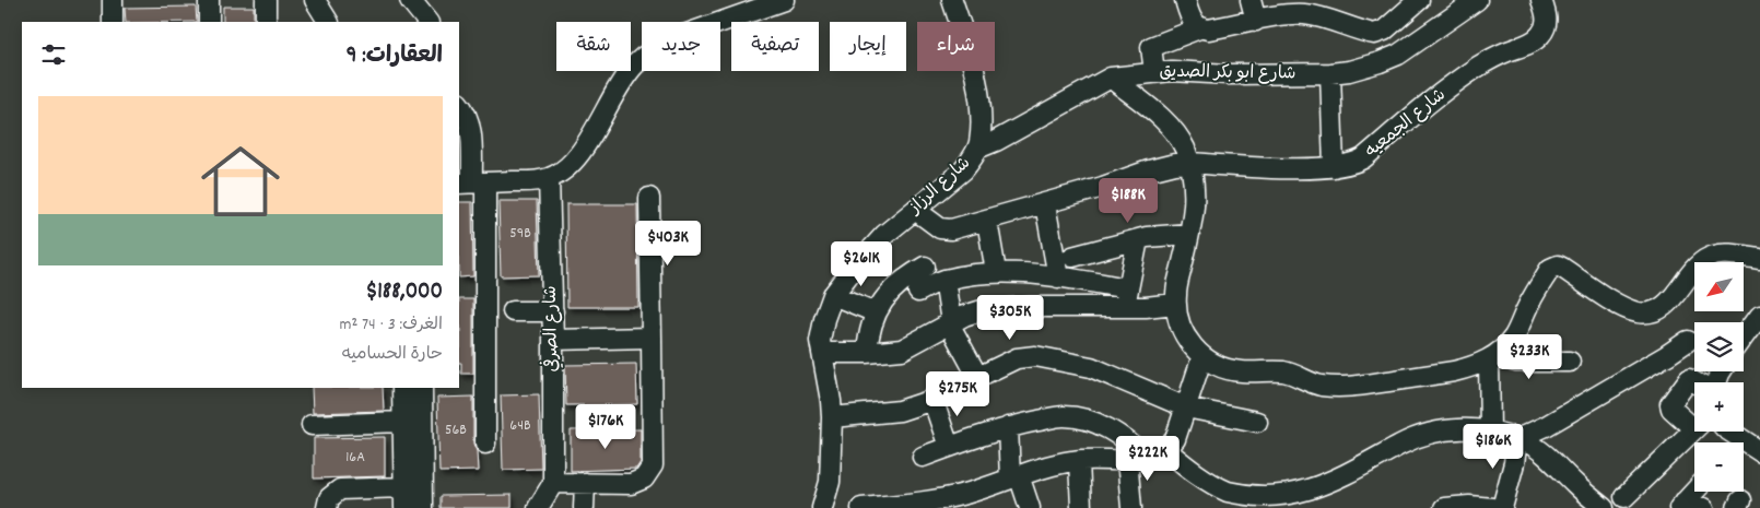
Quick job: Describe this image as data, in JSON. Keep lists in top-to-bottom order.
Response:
{
  "streets": {
    "street": [
      "شارع ابو بكر الصديق",
      "شارع الجمعيه",
      "شارع الرزاز",
      "شارع الصرفي"
    ]
  },
  "crossings": [
    ["شارع ابو بكر الصديق", "شارع الرزاز"],
    ["شارع الجمعيه", "شارع الرزاز"]
  ],
  "house_numbers": [
    "59B",
    "64B",
    "56B",
    "16A"
  ],
  "north": "bottom left",
  "page": {
    "chip": [
      "شراء",
      "إيجار",
      "تصفية",
      "جديد",
      "شقة"
    ],
    "heading": "العقارات: 9",
    "list": [
      {
        "name": "$188,000",
        "note": "الغرف: 3 · 74 m² · حارة الحساميه"
      }
    ],
    "price": [
      "$188K",
      "$403K",
      "$261K",
      "$305K",
      "$233K",
      "$275K",
      "$176K",
      "$186K",
      "$222K"
    ],
    "map_buttons": ["+", "−"]
  }
}
